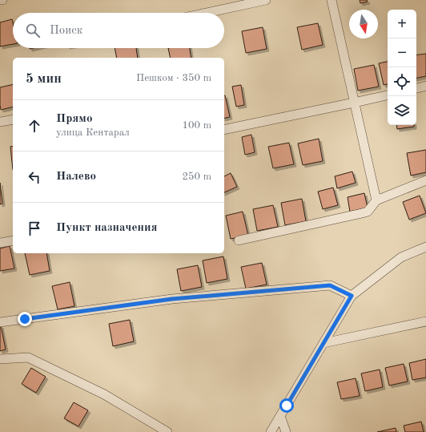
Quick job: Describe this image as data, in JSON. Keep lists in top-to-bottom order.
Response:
{
  "north": "bottom",
  "page": {
    "map_buttons": ["+", "−"],
    "search": "Поиск",
    "heading": ["5 мин", "Пешком · 350 m"],
    "list": [
      ["Прямо", "улица Кентарал", "100 m"],
      ["Налево", "250 m"],
      "Пункт назначения"
    ]
  }
}
